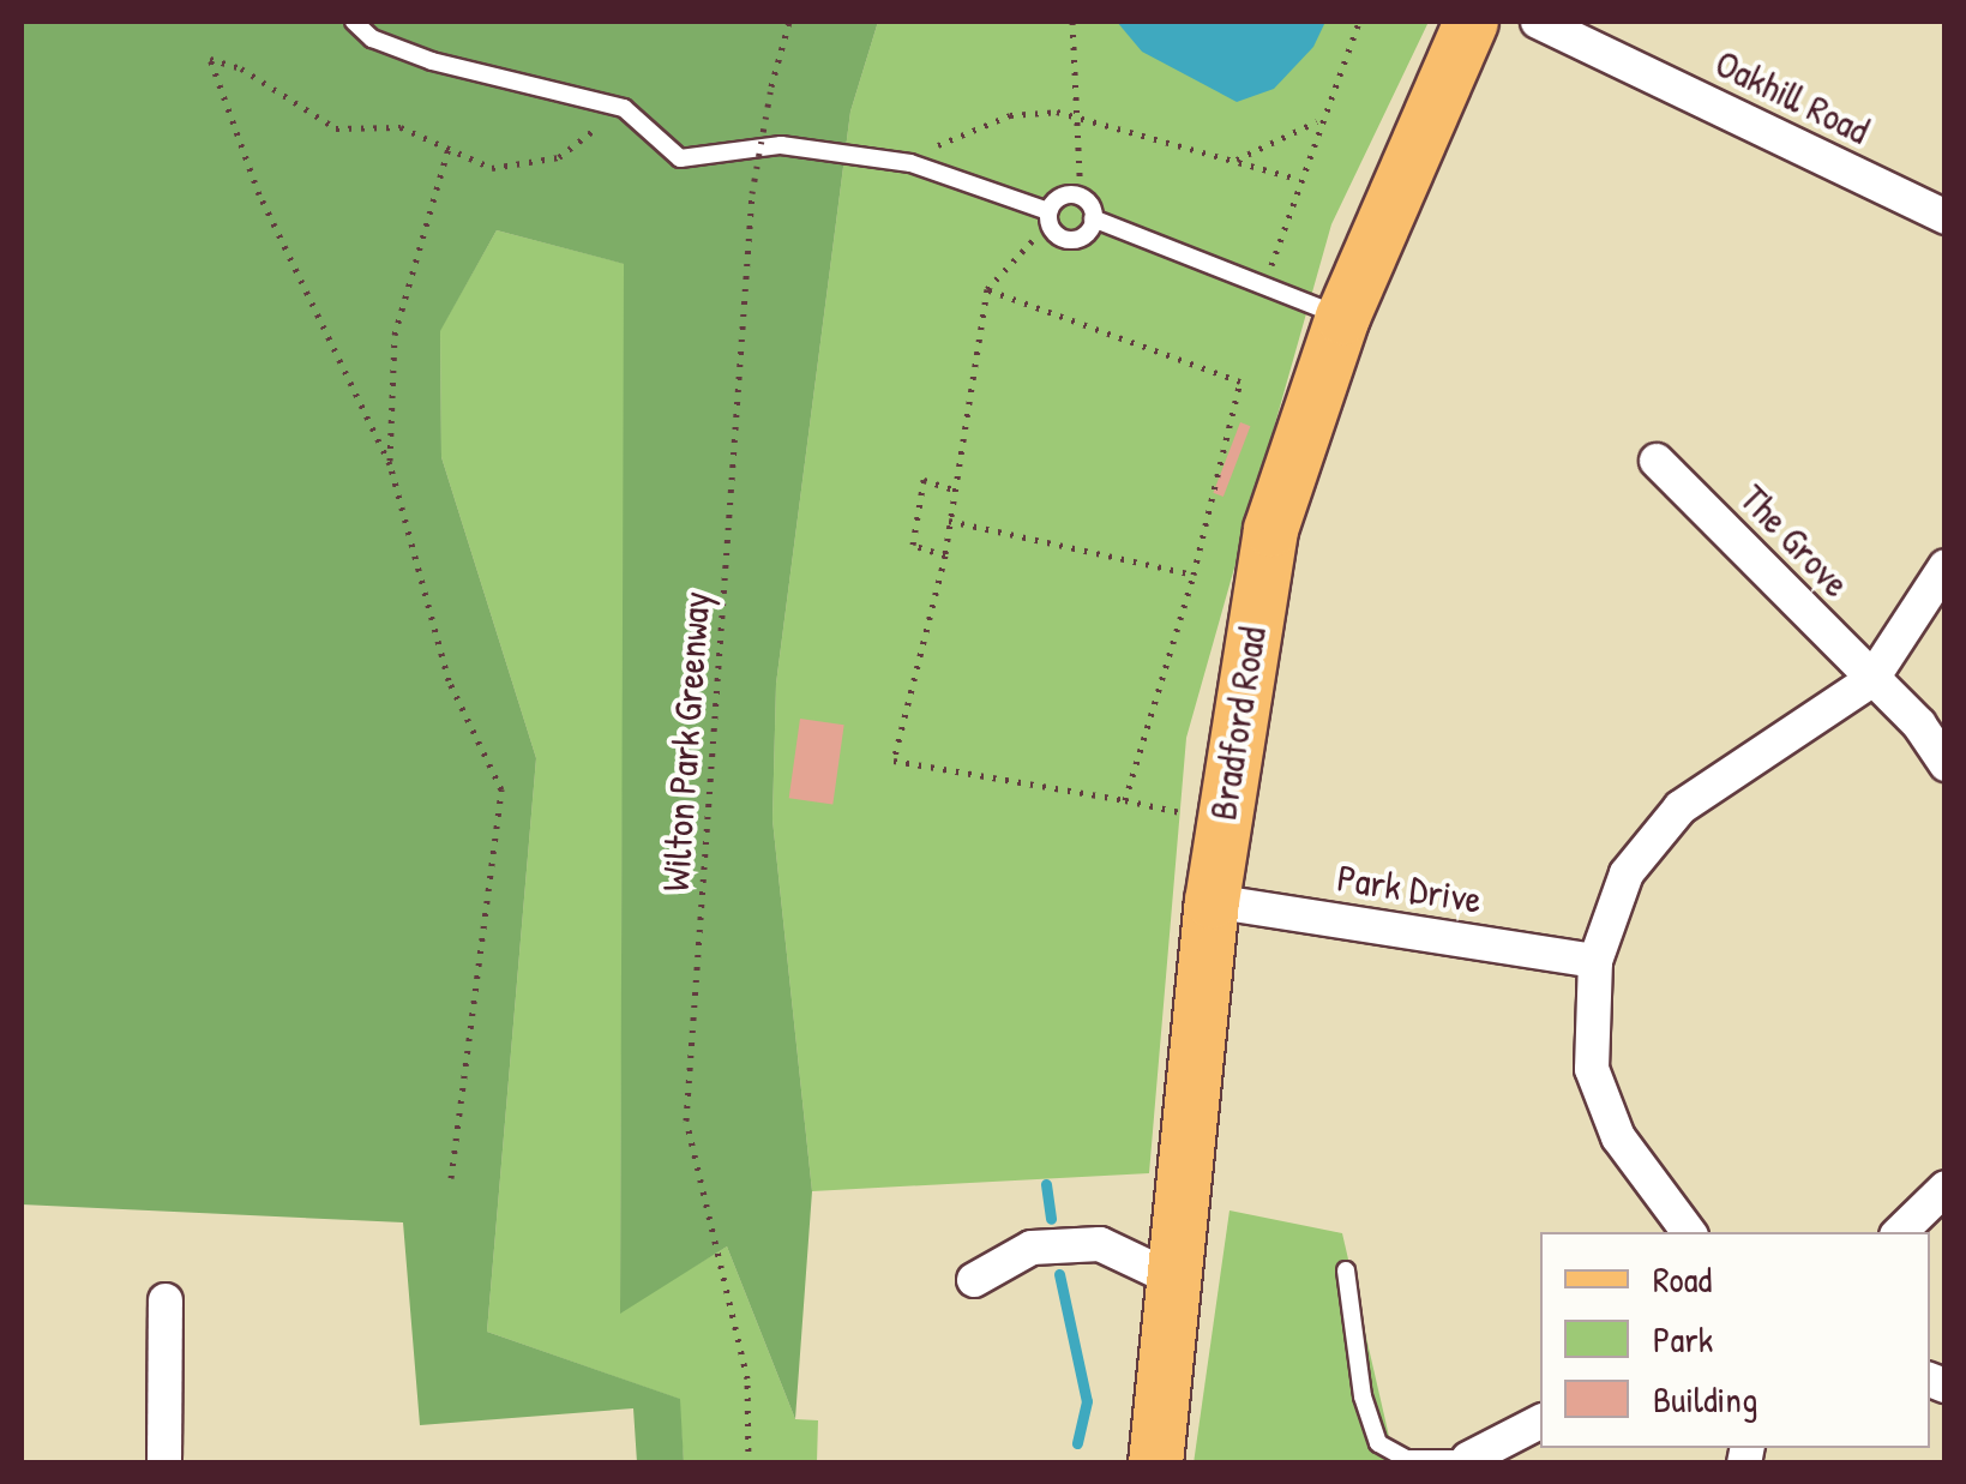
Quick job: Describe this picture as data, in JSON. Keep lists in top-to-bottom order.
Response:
{
  "streets": {
    "main road": ["Bradford Road"],
    "street": ["Oakhill Road", "The Grove", "Park Drive"],
    "path": ["Wilton Park Greenway"]
  },
  "crossings": [
    ["Bradford Road", "Park Drive"]
  ],
  "legend": ["Road", "Park", "Building"]
}
